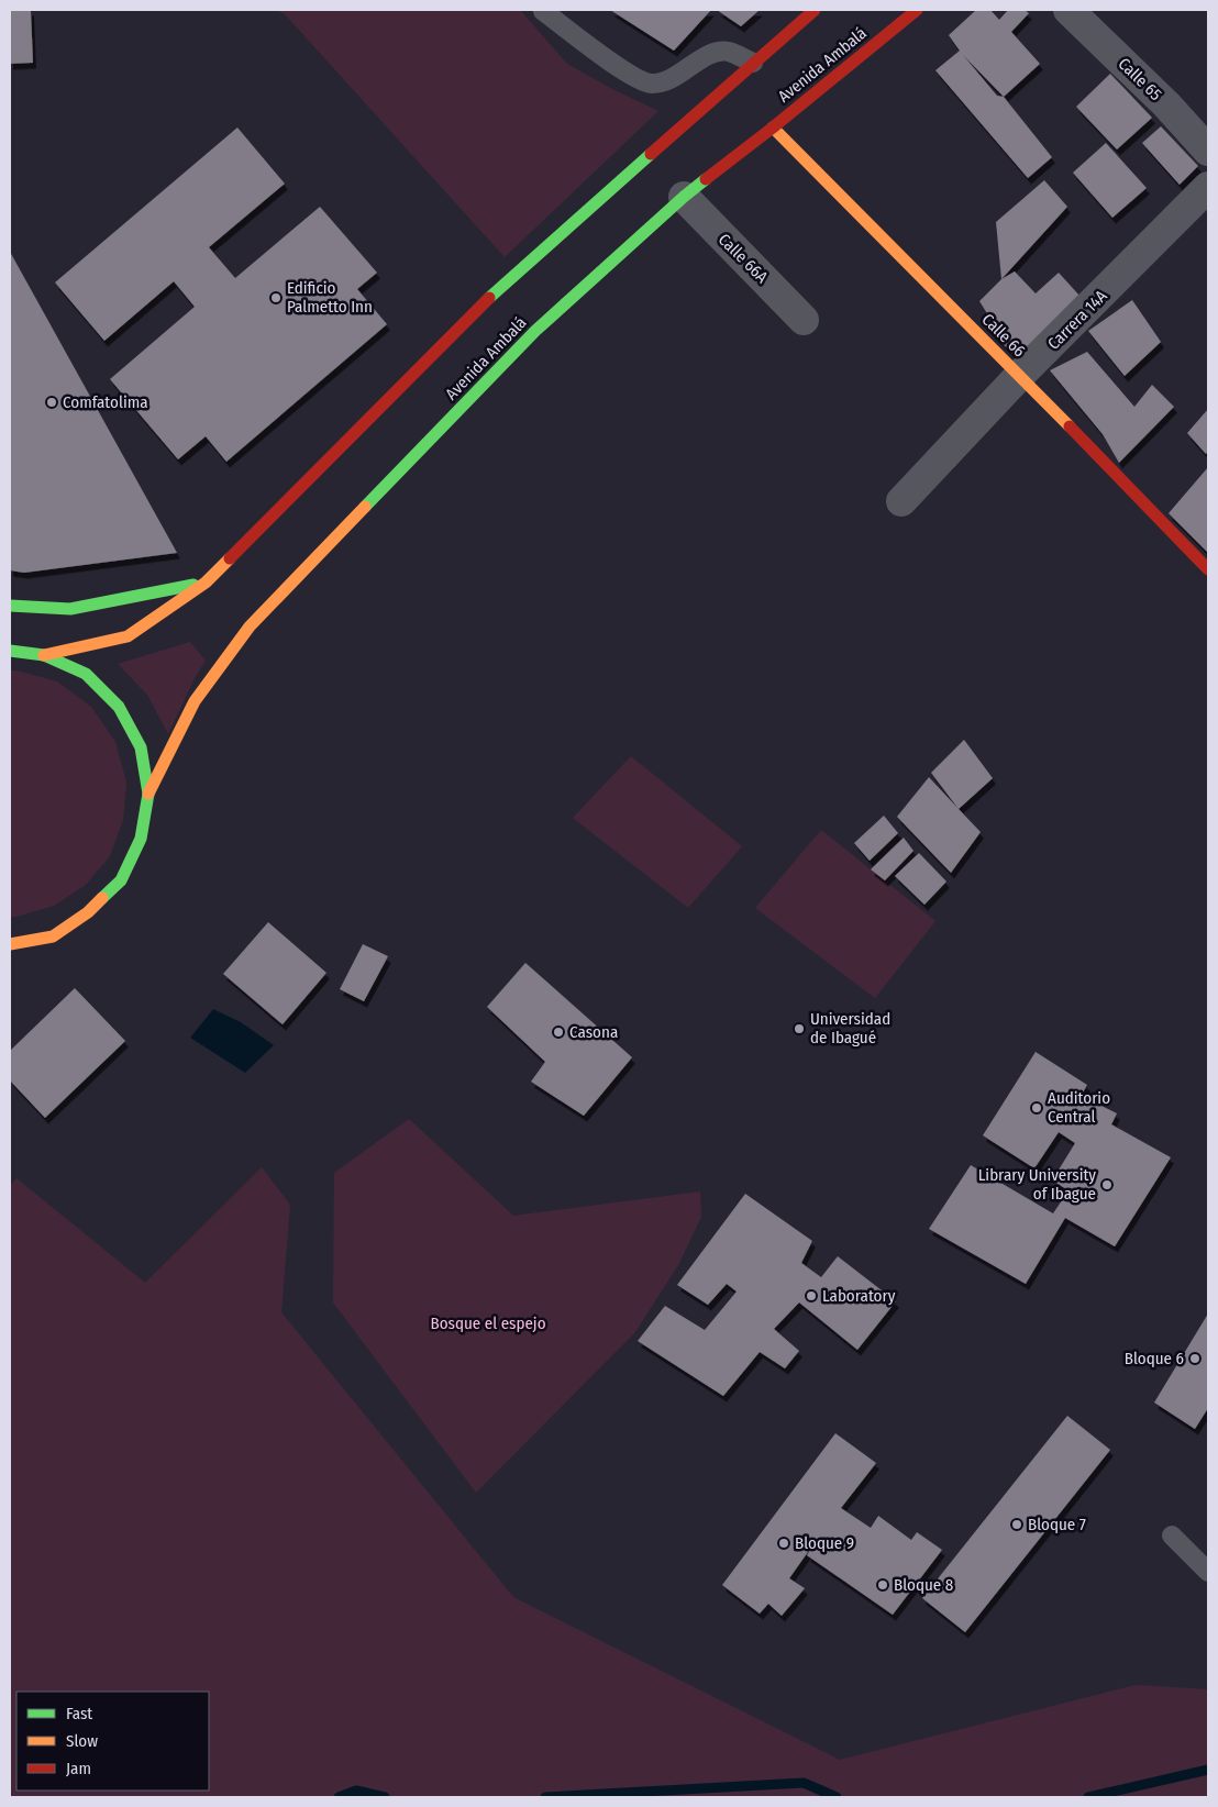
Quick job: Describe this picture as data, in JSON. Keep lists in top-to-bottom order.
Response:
{
  "streets": {
    "main road": ["Avenida Ambalá", "Calle 66"],
    "street": ["Calle 65", "Calle 66A", "Carrera 14A"]
  },
  "crossings": [
    ["Avenida Ambalá", "Calle 66A"],
    ["Avenida Ambalá", "Calle 66"],
    ["Carrera 14A", "Calle 66"]
  ],
  "parks": ["Bosque el espejo"],
  "places": [
    "Edificio Palmetto Inn",
    "Comfatolima",
    "Universidad de Ibagué",
    "Casona",
    "Auditorio Central",
    "Library University of Ibague",
    "Laboratory",
    "Bloque 6",
    "Bloque 7",
    "Bloque 9",
    "Bloque 8"
  ],
  "legend": ["Fast", "Slow", "Jam"]
}
